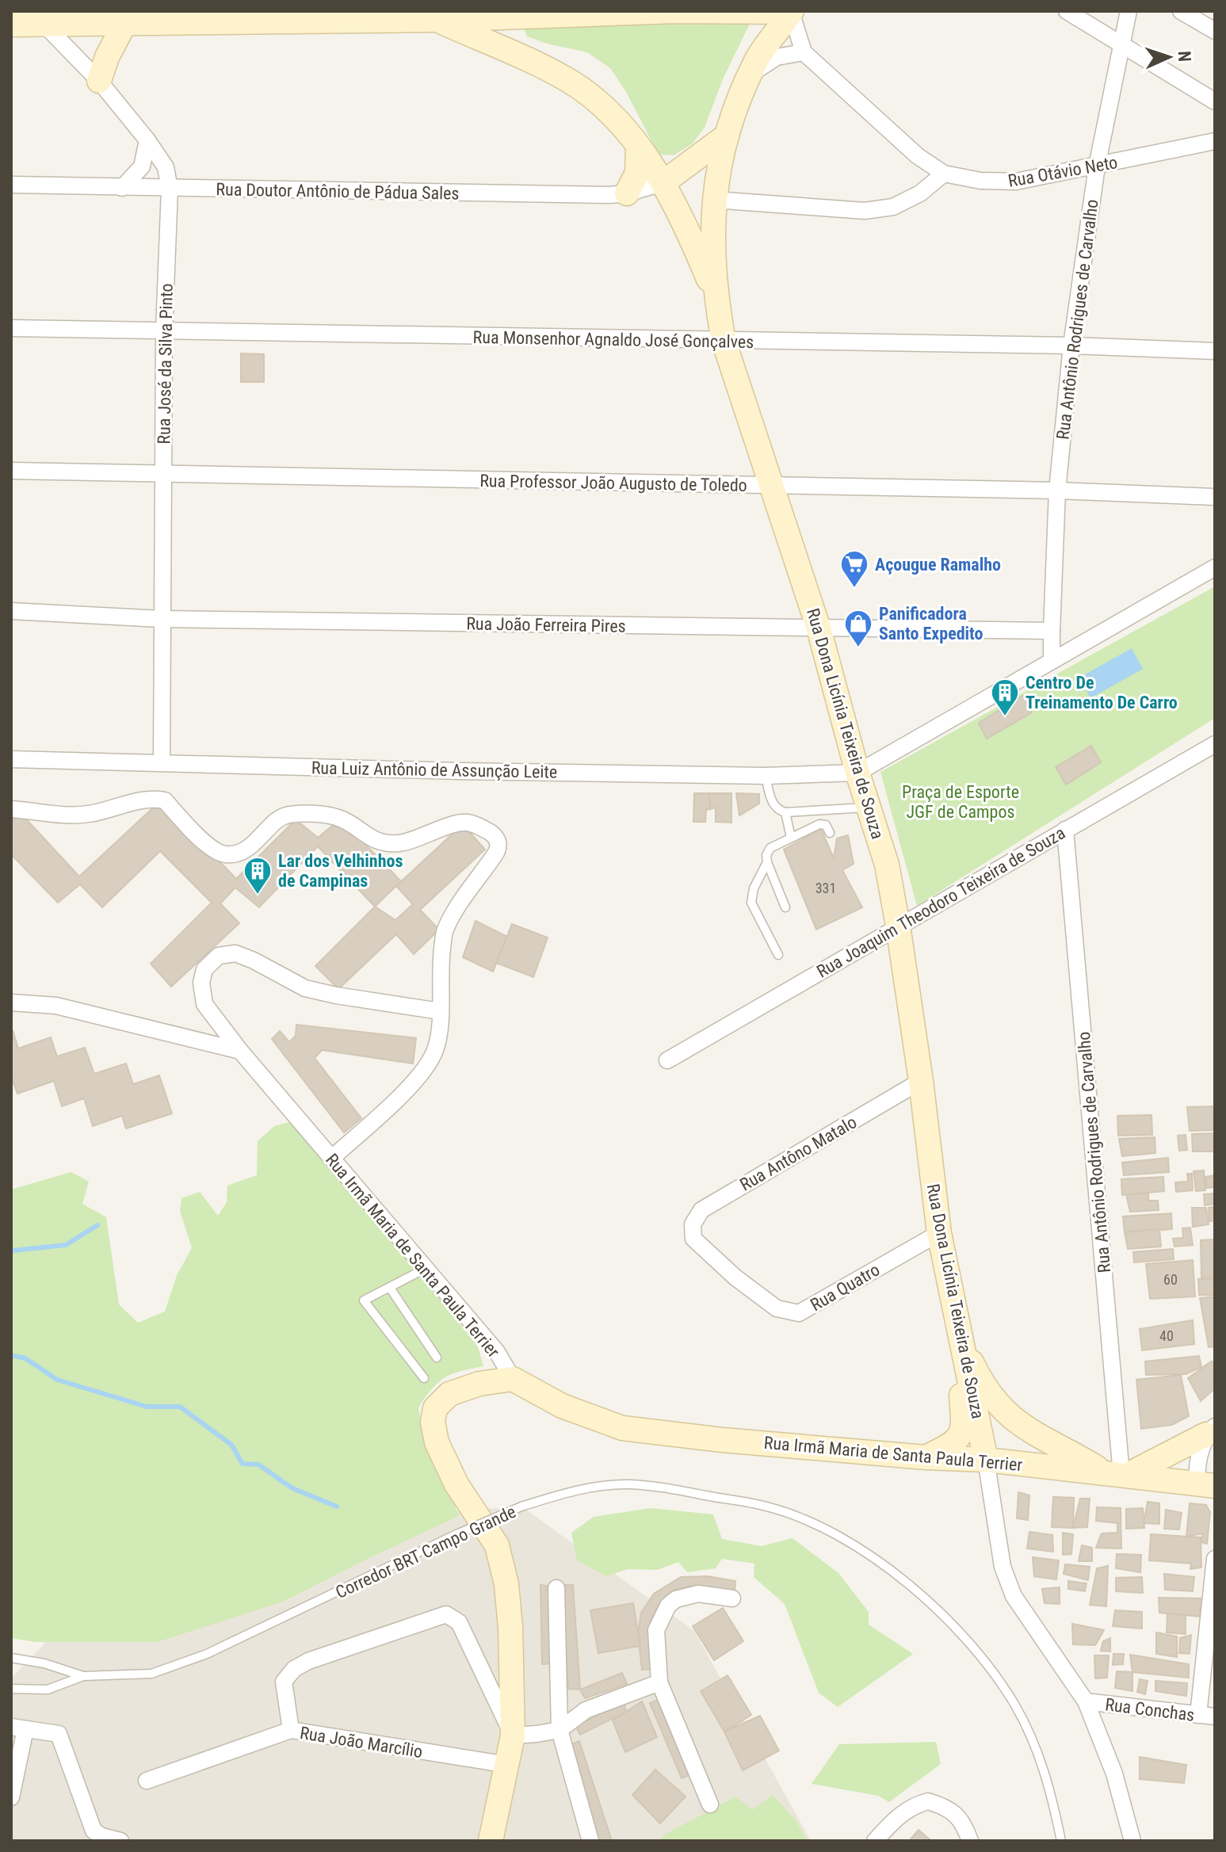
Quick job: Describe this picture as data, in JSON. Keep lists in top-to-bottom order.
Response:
{
  "streets": {
    "main road": ["Rua Dona Licínia Teixeira de Souza", "Rua Irmã Maria de Santa Paula Terrier"],
    "street": [
      "Rua Otávio Neto",
      "Rua Doutor Antônio de Pádua Sales",
      "Rua Antônio Rodrigues de Carvalho",
      "Rua Monsenhor Agnaldo José Gonçalves",
      "Rua José da Silva Pinto",
      "Rua Professor João Augusto de Toledo",
      "Rua João Ferreira Pires",
      "Rua Luiz Antônio de Assunção Leite",
      "Rua Joaquim Theodoro Teixeira de Souza",
      "Rua Antôno Matalo",
      "Rua Quatro",
      "Rua Conchas",
      "Rua João Marcílio"
    ],
    "lane": ["Corredor BRT Campo Grande"]
  },
  "crossings": [
    ["Rua Otávio Neto", "Rua Antônio Rodrigues de Carvalho"],
    ["Rua Doutor Antônio de Pádua Sales", "Rua José da Silva Pinto"],
    ["Rua Antônio Rodrigues de Carvalho", "Rua Monsenhor Agnaldo José Gonçalves"],
    ["Rua Antônio Rodrigues de Carvalho", "Rua Professor João Augusto de Toledo"],
    ["Rua Antônio Rodrigues de Carvalho", "Rua João Ferreira Pires"],
    ["Rua Antônio Rodrigues de Carvalho", "Rua Joaquim Theodoro Teixeira de Souza"],
    ["Rua Antônio Rodrigues de Carvalho", "Rua Irmã Maria de Santa Paula Terrier"],
    ["Rua Monsenhor Agnaldo José Gonçalves", "Rua José da Silva Pinto"],
    ["Rua Monsenhor Agnaldo José Gonçalves", "Rua Dona Licínia Teixeira de Souza"],
    ["Rua José da Silva Pinto", "Rua Professor João Augusto de Toledo"],
    ["Rua José da Silva Pinto", "Rua João Ferreira Pires"],
    ["Rua José da Silva Pinto", "Rua Luiz Antônio de Assunção Leite"],
    ["Rua Professor João Augusto de Toledo", "Rua Dona Licínia Teixeira de Souza"],
    ["Rua João Ferreira Pires", "Rua Dona Licínia Teixeira de Souza"],
    ["Rua Dona Licínia Teixeira de Souza", "Rua Luiz Antônio de Assunção Leite"],
    ["Rua Dona Licínia Teixeira de Souza", "Rua Joaquim Theodoro Teixeira de Souza"],
    ["Rua Dona Licínia Teixeira de Souza", "Rua Antôno Matalo"],
    ["Rua Dona Licínia Teixeira de Souza", "Rua Irmã Maria de Santa Paula Terrier"],
    ["Rua Dona Licínia Teixeira de Souza", "Rua Quatro"],
    ["Rua Antôno Matalo", "Rua Quatro"]
  ],
  "parks": ["Praça de Esporte JGF de Campos"],
  "places": {
    "supermarket": ["Açougue Ramalho"],
    "shop": ["Panificadora Santo Expedito"],
    "building": ["Centro De Treinamento De Carro", "Lar dos Velhinhos de Campinas"]
  },
  "house_numbers": ["331", "60", "40"],
  "north": "right"
}
